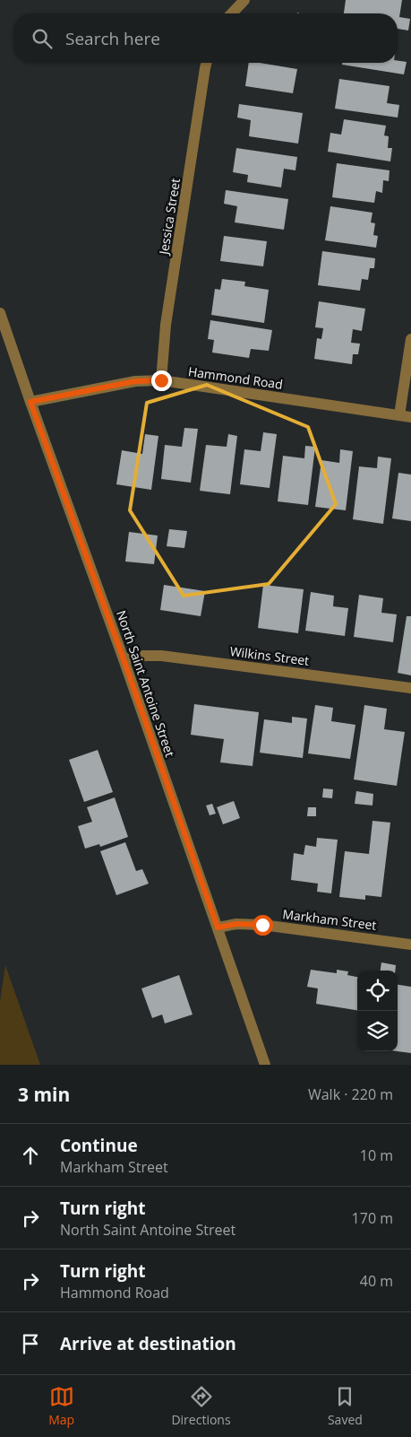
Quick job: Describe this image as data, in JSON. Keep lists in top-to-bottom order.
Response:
{
  "streets": {
    "street": [
      "Jessica Street",
      "Hammond Road",
      "Wilkins Street",
      "North Saint Antoine Street",
      "Markham Street"
    ]
  },
  "crossings": [
    ["Jessica Street", "Hammond Road"],
    ["Hammond Road", "North Saint Antoine Street"],
    ["Wilkins Street", "North Saint Antoine Street"],
    ["North Saint Antoine Street", "Markham Street"]
  ],
  "page": {
    "search": "Search here",
    "heading": ["3 min", "Walk · 220 m"],
    "list": [
      ["Continue", "Markham Street", "10 m"],
      ["Turn right", "North Saint Antoine Street", "170 m"],
      ["Turn right", "Hammond Road", "40 m"],
      "Arrive at destination"
    ],
    "nav": ["Map", "Directions", "Saved"]
  }
}
